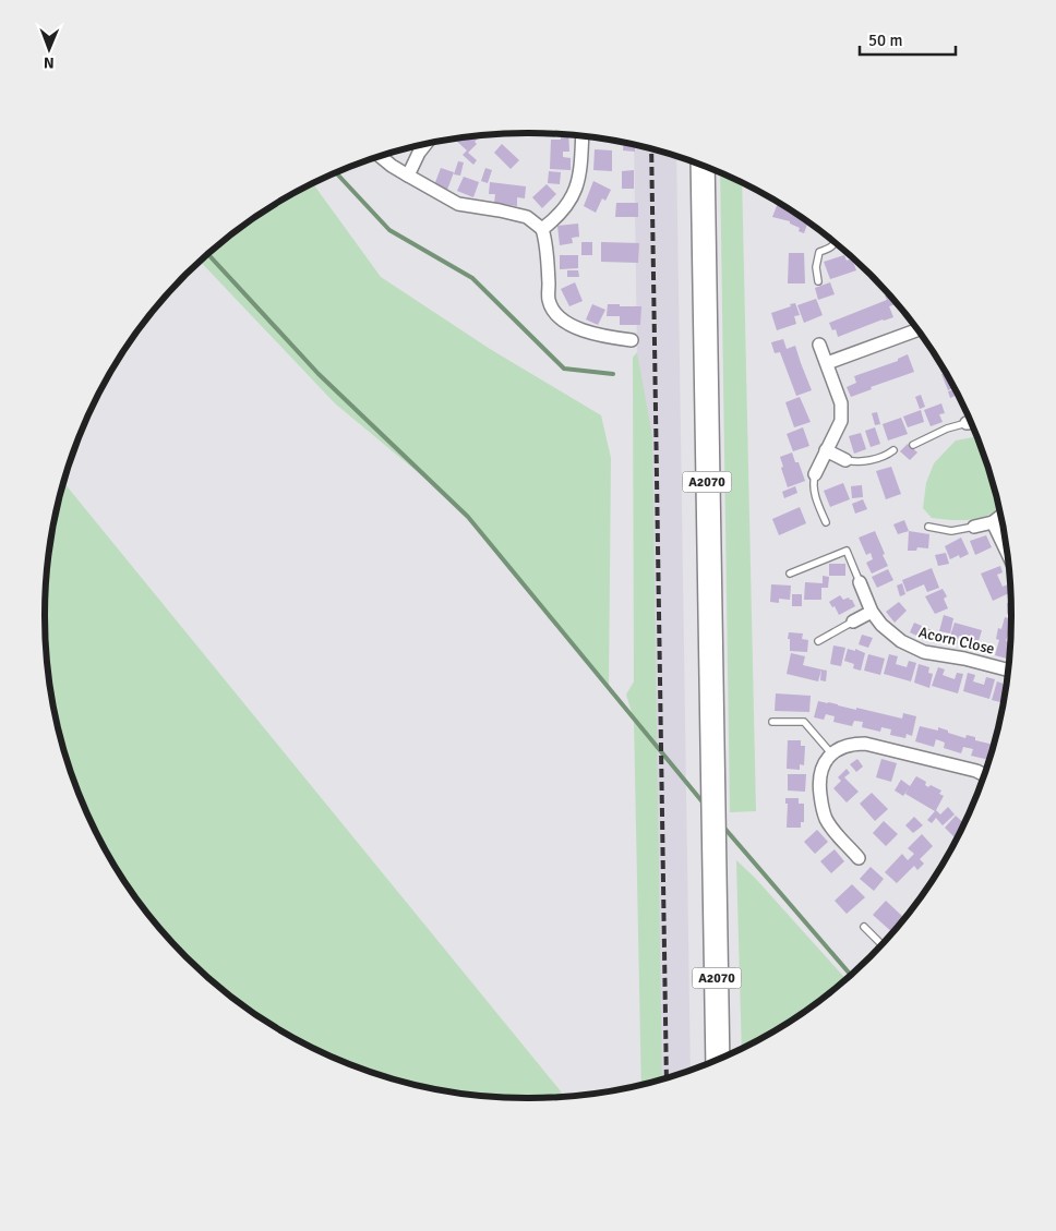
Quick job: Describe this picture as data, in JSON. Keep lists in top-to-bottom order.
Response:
{
  "streets": {
    "highway": ["A2070"],
    "street": ["Acorn Close"]
  },
  "scale_bar": "50 m",
  "north": "bottom"
}
